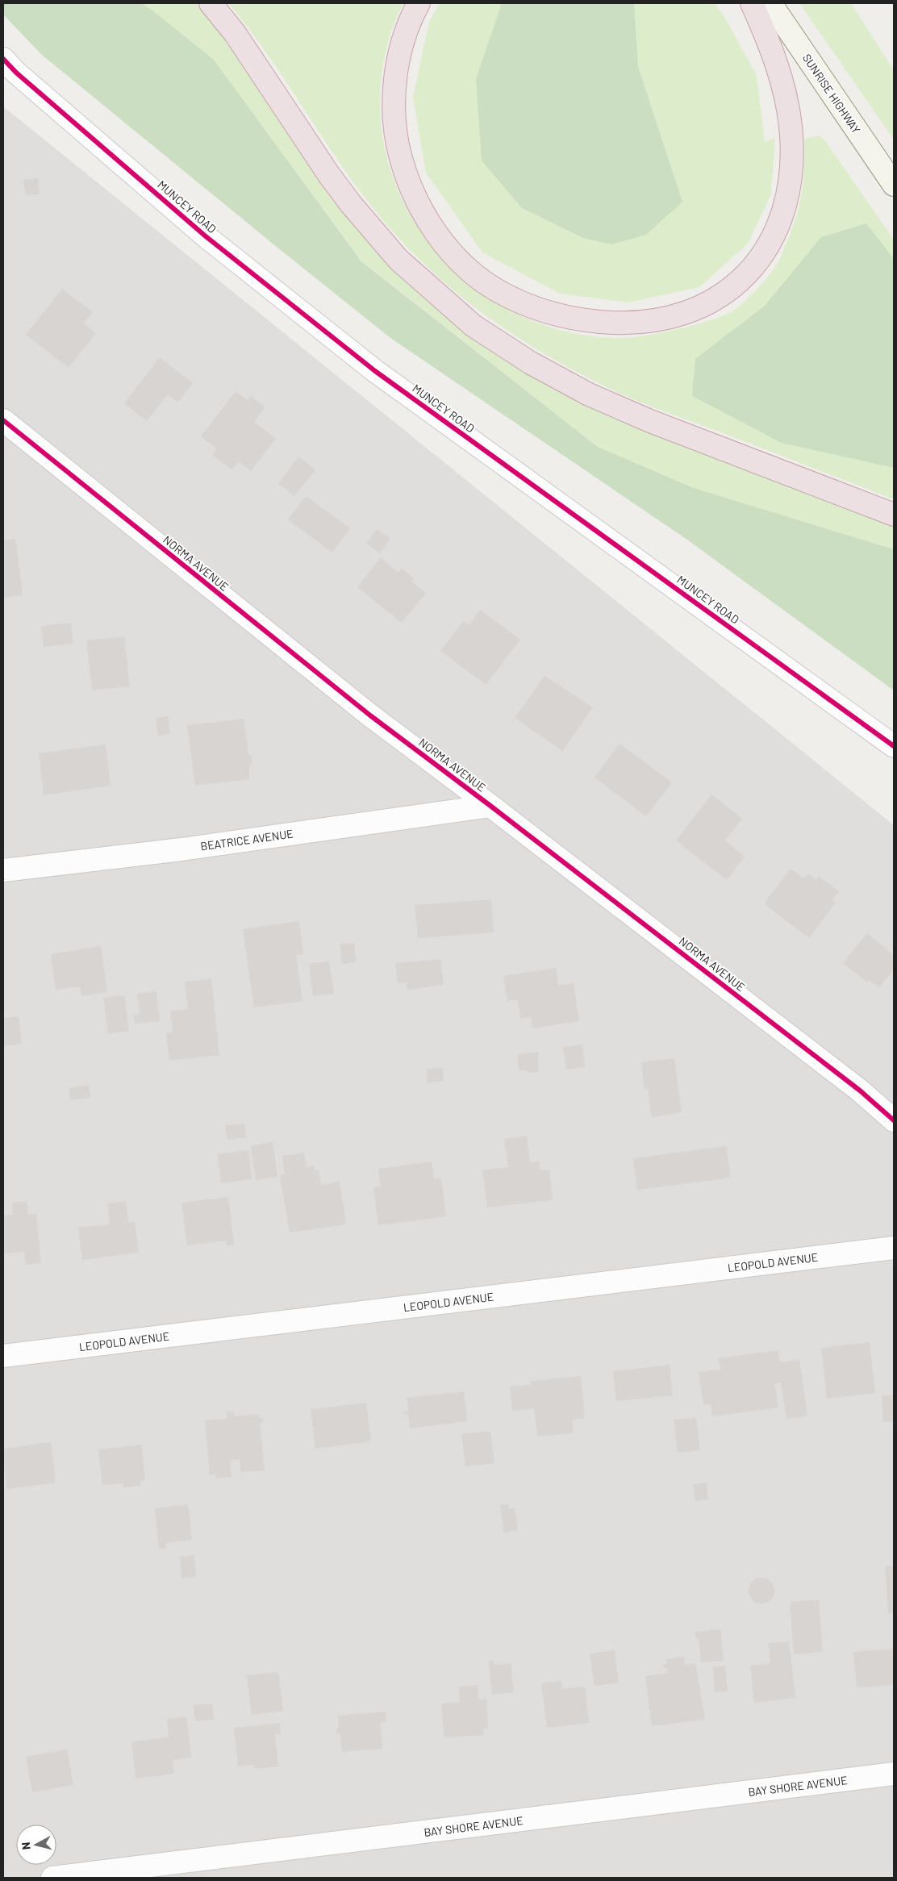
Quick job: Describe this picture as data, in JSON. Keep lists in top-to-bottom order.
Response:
{
  "streets": {
    "main road": ["SUNRISE HIGHWAY"],
    "street": [
      "MUNCEY ROAD",
      "NORMA AVENUE",
      "BEATRICE AVENUE",
      "LEOPOLD AVENUE",
      "BAY SHORE AVENUE"
    ]
  },
  "crossings": [
    ["NORMA AVENUE", "BEATRICE AVENUE"]
  ],
  "north": "left"
}
